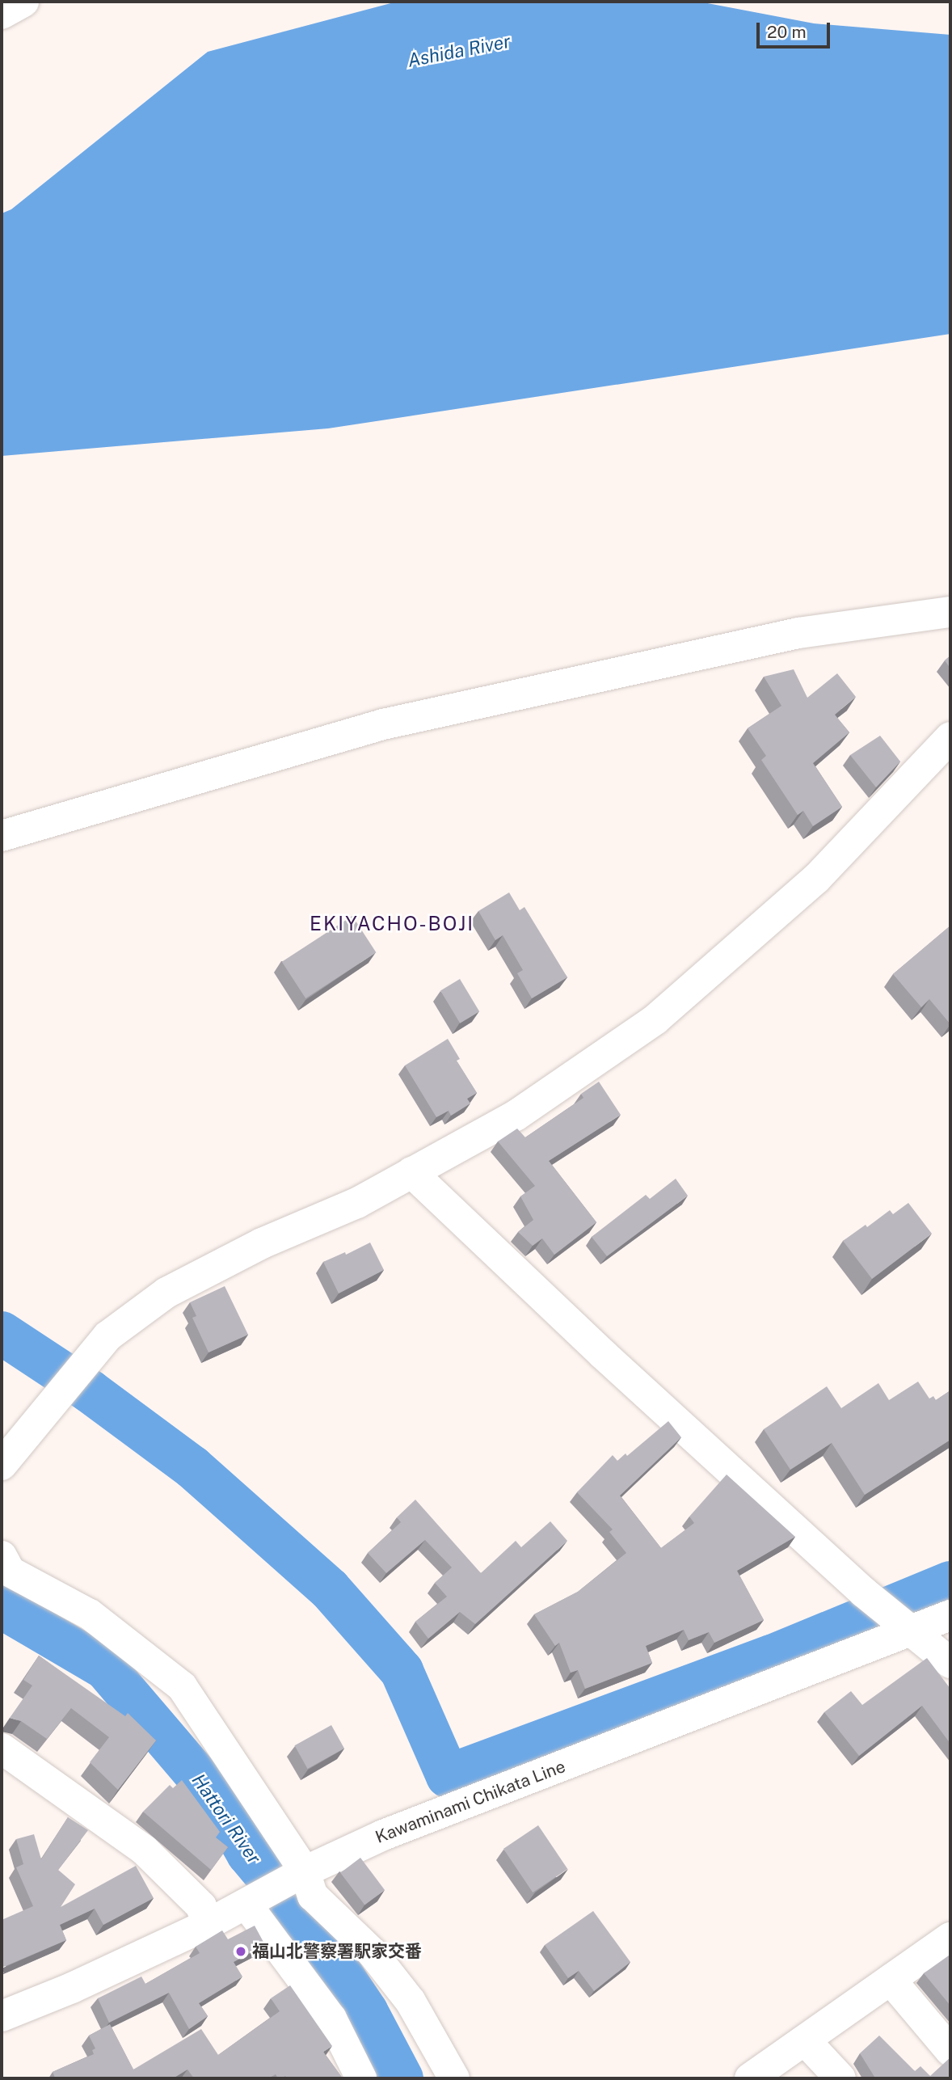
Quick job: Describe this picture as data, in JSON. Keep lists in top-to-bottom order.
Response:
{
  "streets": {
    "street": ["Kawaminami Chikata Line"]
  },
  "districts": ["EKIYACHO-BOJI"],
  "water": ["Ashida River", "Hattori River"],
  "places": ["福山北警察署駅家交番"],
  "scale_bar": "20 m"
}
